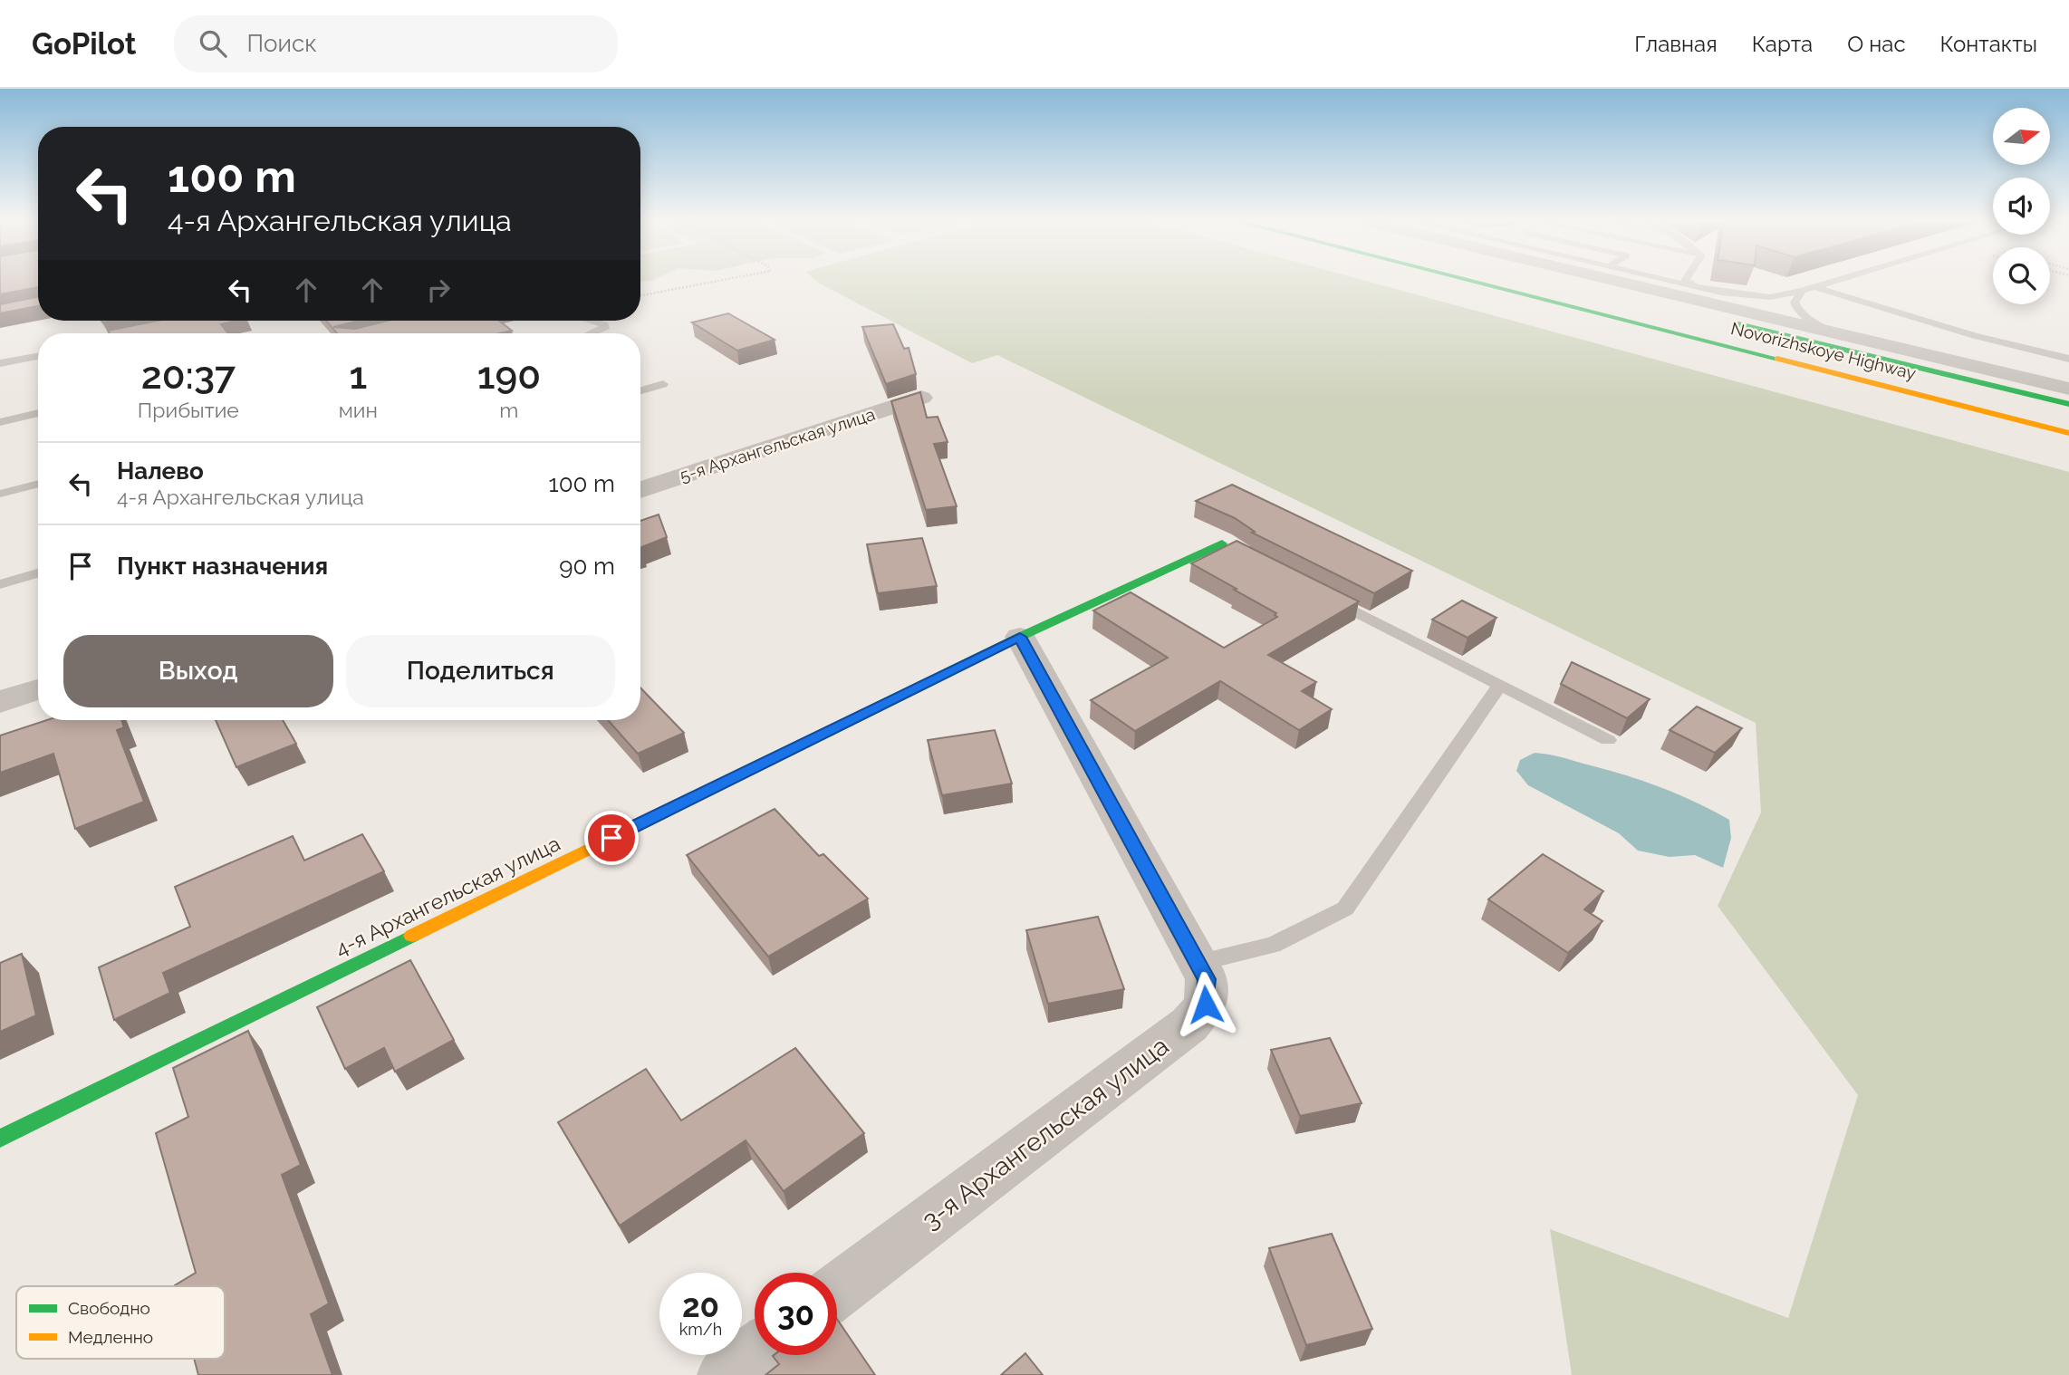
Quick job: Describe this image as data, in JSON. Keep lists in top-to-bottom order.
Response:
{
  "streets": {
    "main road": ["Novorizhskoye Highway", "4-я Архангельская улица"],
    "street": ["5-я Архангельская улица", "3-я Архангельская улица"]
  },
  "crossings": [
    ["4-я Архангельская улица", "3-я Архангельская улица"]
  ],
  "legend": ["Свободно", "Медленно"],
  "north": "right",
  "page": {
    "header": "GoPilot",
    "search": "Поиск",
    "nav": [
      "Главная",
      "Карта",
      "О нас",
      "Контакты"
    ],
    "turn": ["100 m", "4-я Архангельская улица"],
    "eta": [
      "20:37",
      "Прибытие",
      "1",
      "мин",
      "190",
      "m"
    ],
    "list": [
      {
        "name": "Налево",
        "note": "4-я Архангельская улица",
        "value": "100 m"
      },
      {
        "name": "Пункт назначения",
        "value": "90 m"
      }
    ],
    "buttons": ["Выход", "Поделиться"],
    "speed": "20 km/h",
    "limit": "30"
  }
}
